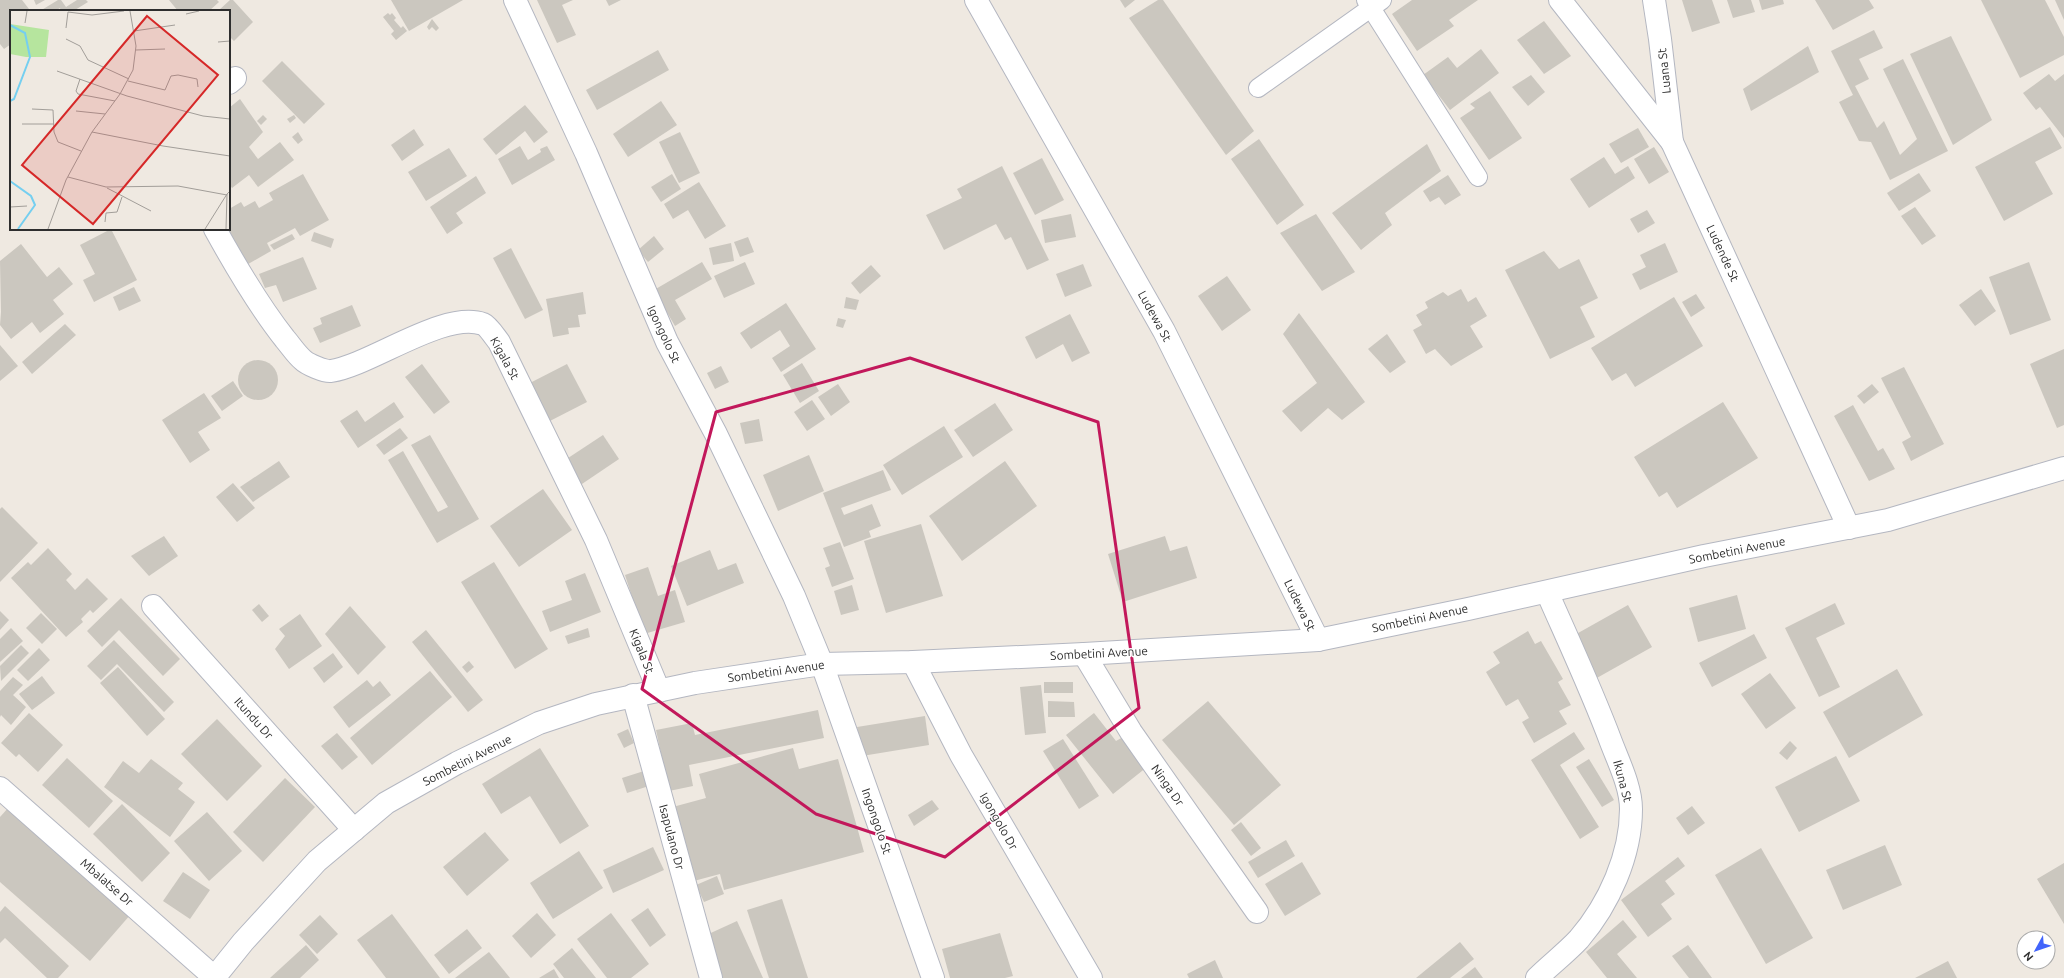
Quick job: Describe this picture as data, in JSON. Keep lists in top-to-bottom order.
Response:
{
  "streets": {
    "street": [
      "Luana St",
      "Ludende St",
      "Ludewa St",
      "Igongolo St",
      "Kigala St",
      "Sombetini Avenue",
      "Itundu Dr",
      "Ikuna St",
      "Ninga Dr",
      "Ingongolo St",
      "Igongolo Dr",
      "Isapulano Dr",
      "Mbalatse Dr"
    ]
  },
  "crossings": [
    ["Luana St", "Ludende St"],
    ["Ludende St", "Sombetini Avenue"],
    ["Ludewa St", "Sombetini Avenue"],
    ["Igongolo St", "Sombetini Avenue"],
    ["Igongolo St", "Ingongolo St"],
    ["Kigala St", "Sombetini Avenue"],
    ["Sombetini Avenue", "Itundu Dr"],
    ["Sombetini Avenue", "Ikuna St"],
    ["Sombetini Avenue", "Ninga Dr"],
    ["Sombetini Avenue", "Ingongolo St"],
    ["Sombetini Avenue", "Igongolo Dr"],
    ["Sombetini Avenue", "Isapulano Dr"],
    ["Sombetini Avenue", "Mbalatse Dr"]
  ],
  "north": "bottom left"
}
